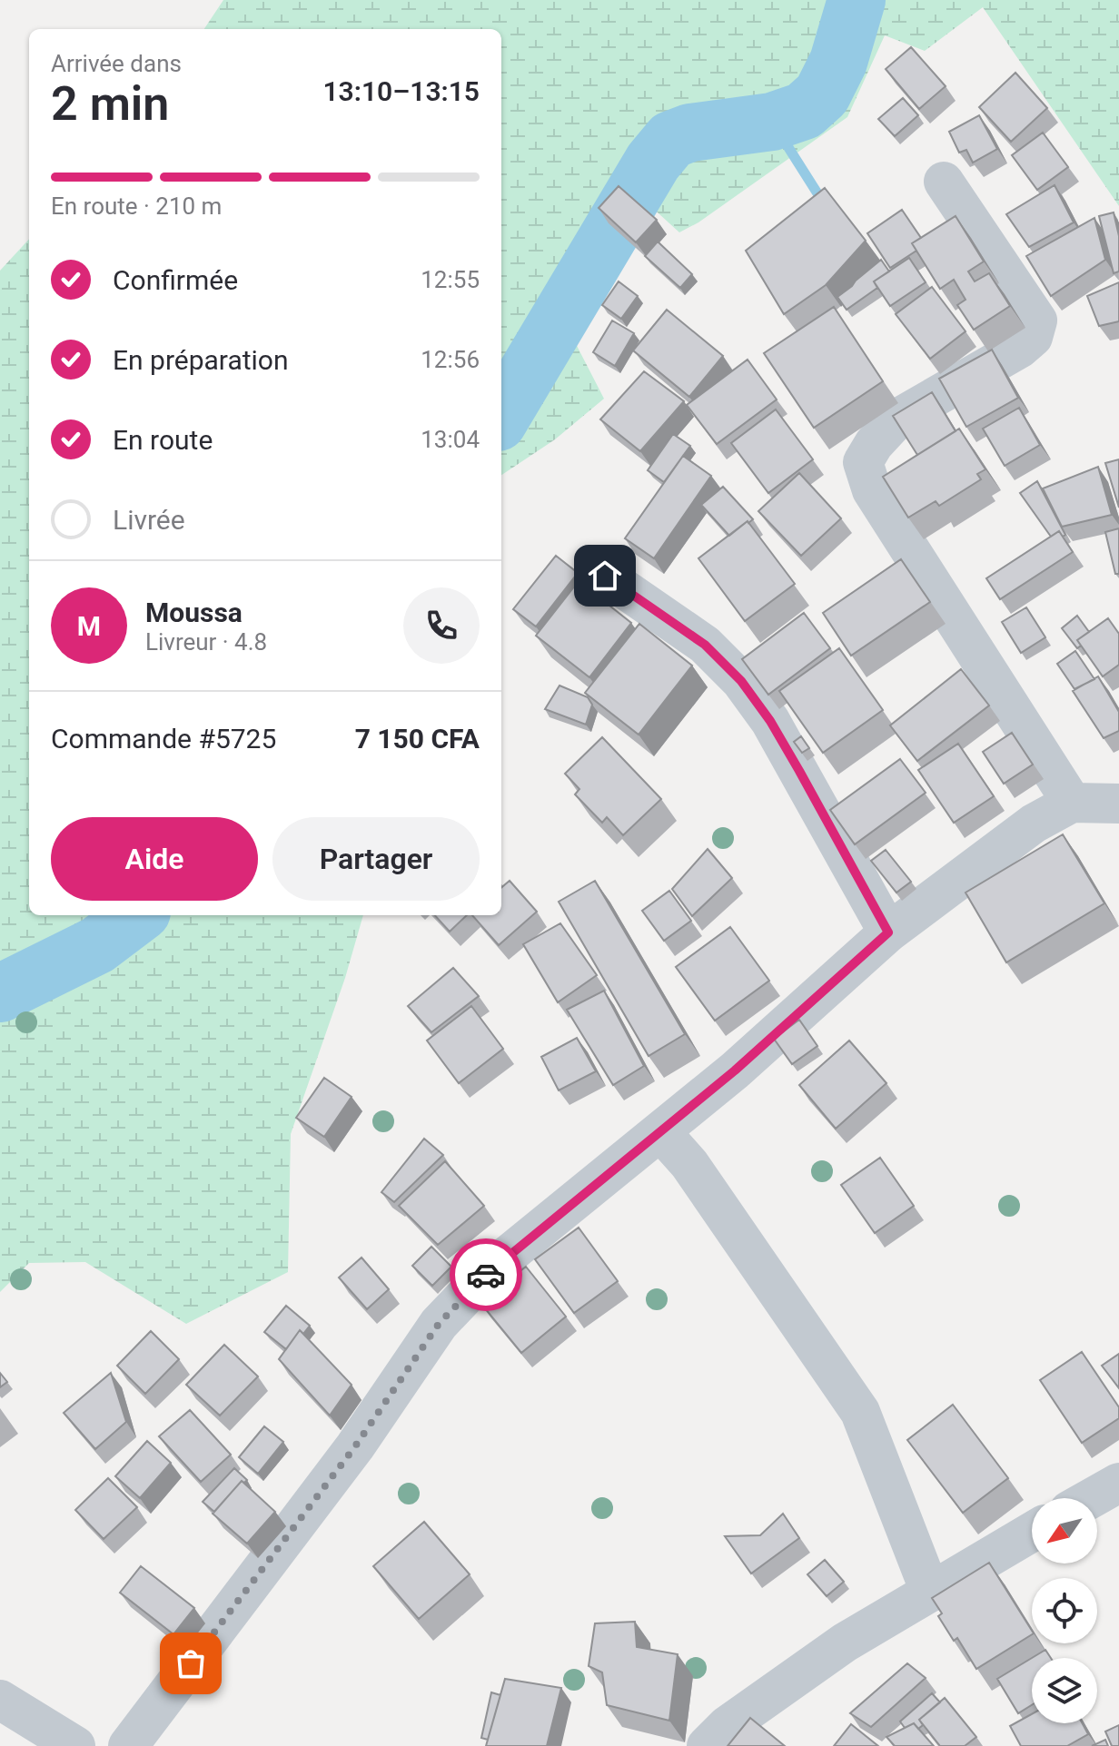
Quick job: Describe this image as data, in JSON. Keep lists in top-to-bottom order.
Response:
{
  "north": "bottom left",
  "page": {
    "heading": ["2 min", "Arrivée dans", "13:10–13:15"],
    "panel": [
      "Moussa",
      "Livreur · 4.8",
      "Commande #5725",
      "7 150 CFA"
    ],
    "bar": "En route · 210 m",
    "list": [
      ["Confirmée", "12:55"],
      ["En préparation", "12:56"],
      ["En route", "13:04"],
      "Livrée"
    ],
    "round": "M",
    "buttons": ["Aide", "Partager"]
  }
}
